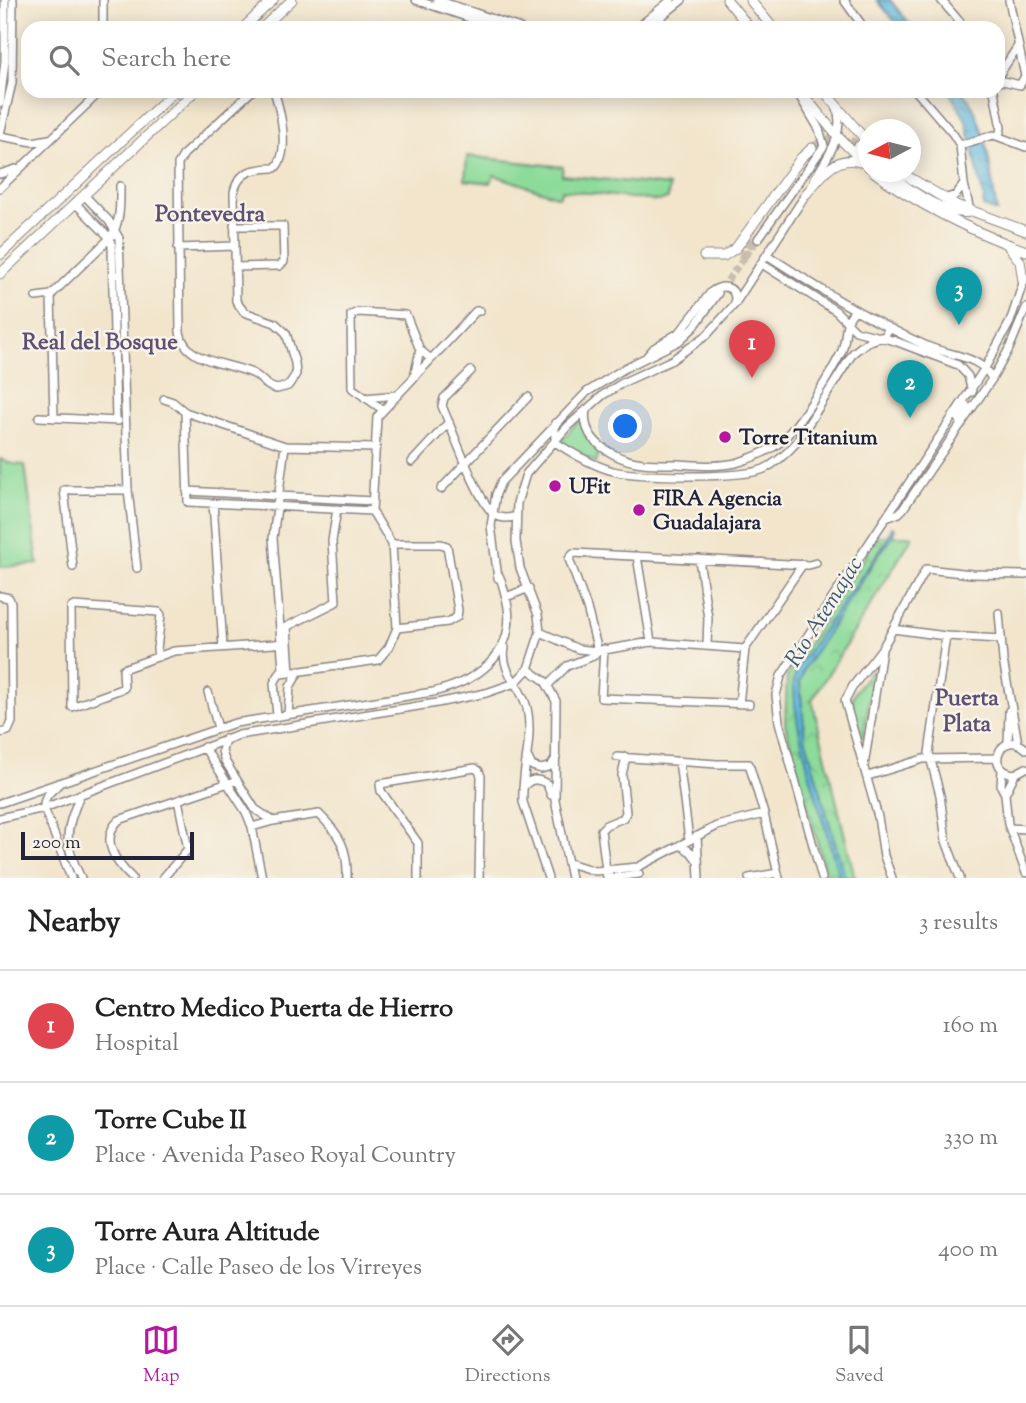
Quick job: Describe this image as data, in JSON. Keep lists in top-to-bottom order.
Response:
{
  "districts": ["Pontevedra", "Real del Bosque", "Puerta Plata"],
  "water": ["Río Atemajac"],
  "places": ["Torre Titanium", "UFit", "FIRA Agencia Guadalajara"],
  "scale_bar": "200 m",
  "north": "left",
  "page": {
    "search": "Search here",
    "pins": ["3", "1", "2"],
    "scale": "200 m",
    "heading": ["Nearby", "3 results"],
    "list": [
      {
        "mark": "1",
        "name": "Centro Medico Puerta de Hierro",
        "note": "Hospital",
        "value": "160 m"
      },
      {
        "mark": "2",
        "name": "Torre Cube II",
        "note": "Place · Avenida Paseo Royal Country",
        "value": "330 m"
      },
      {
        "mark": "3",
        "name": "Torre Aura Altitude",
        "note": "Place · Calle Paseo de los Virreyes",
        "value": "400 m"
      }
    ],
    "nav": ["Map", "Directions", "Saved"]
  }
}
